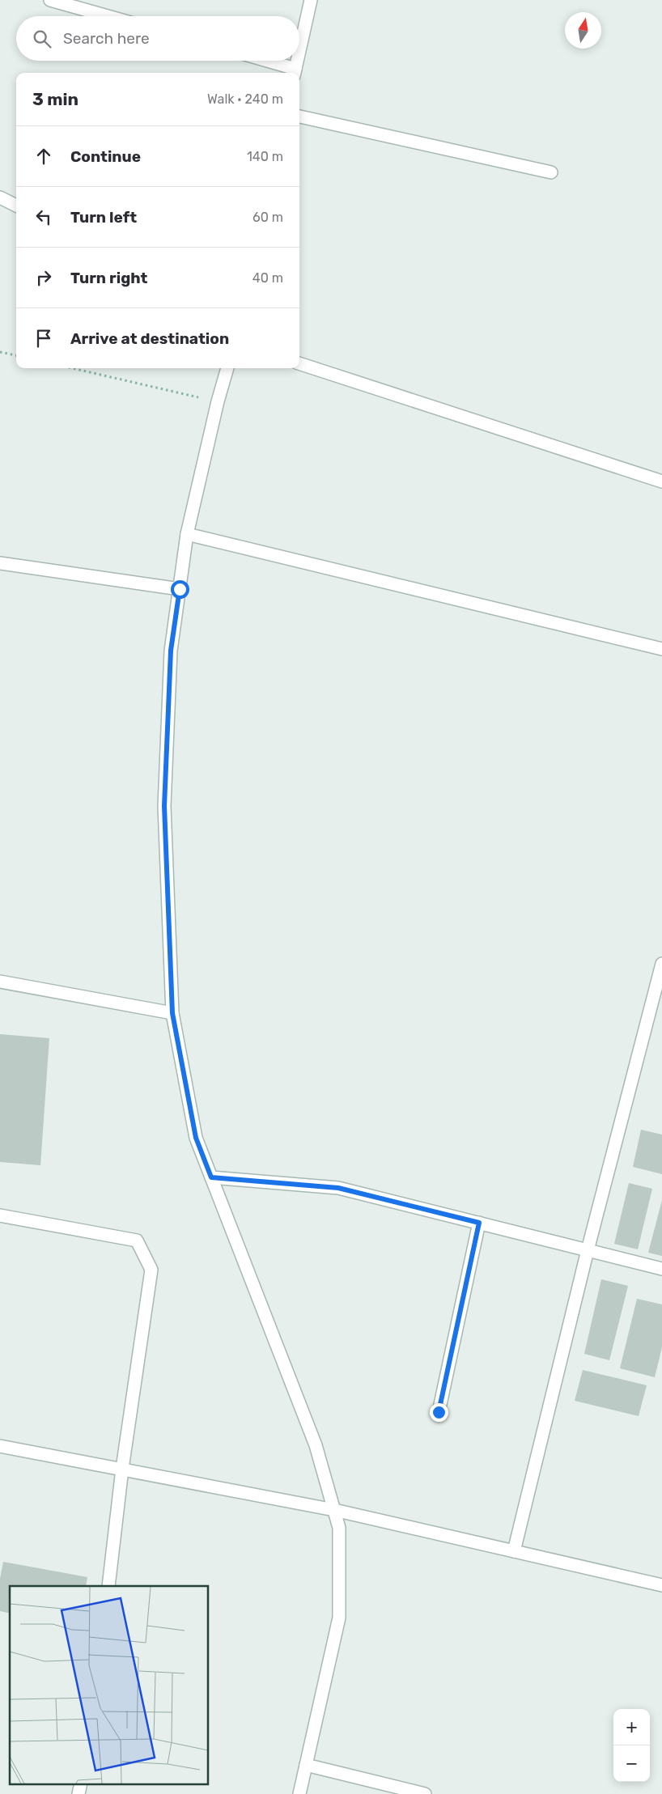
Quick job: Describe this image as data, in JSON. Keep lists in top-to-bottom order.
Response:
{
  "north": "top",
  "page": {
    "search": "Search here",
    "heading": ["3 min", "Walk · 240 m"],
    "list": [
      ["Continue", "140 m"],
      ["Turn left", "60 m"],
      ["Turn right", "40 m"],
      "Arrive at destination"
    ],
    "map_buttons": ["+", "−"]
  }
}
